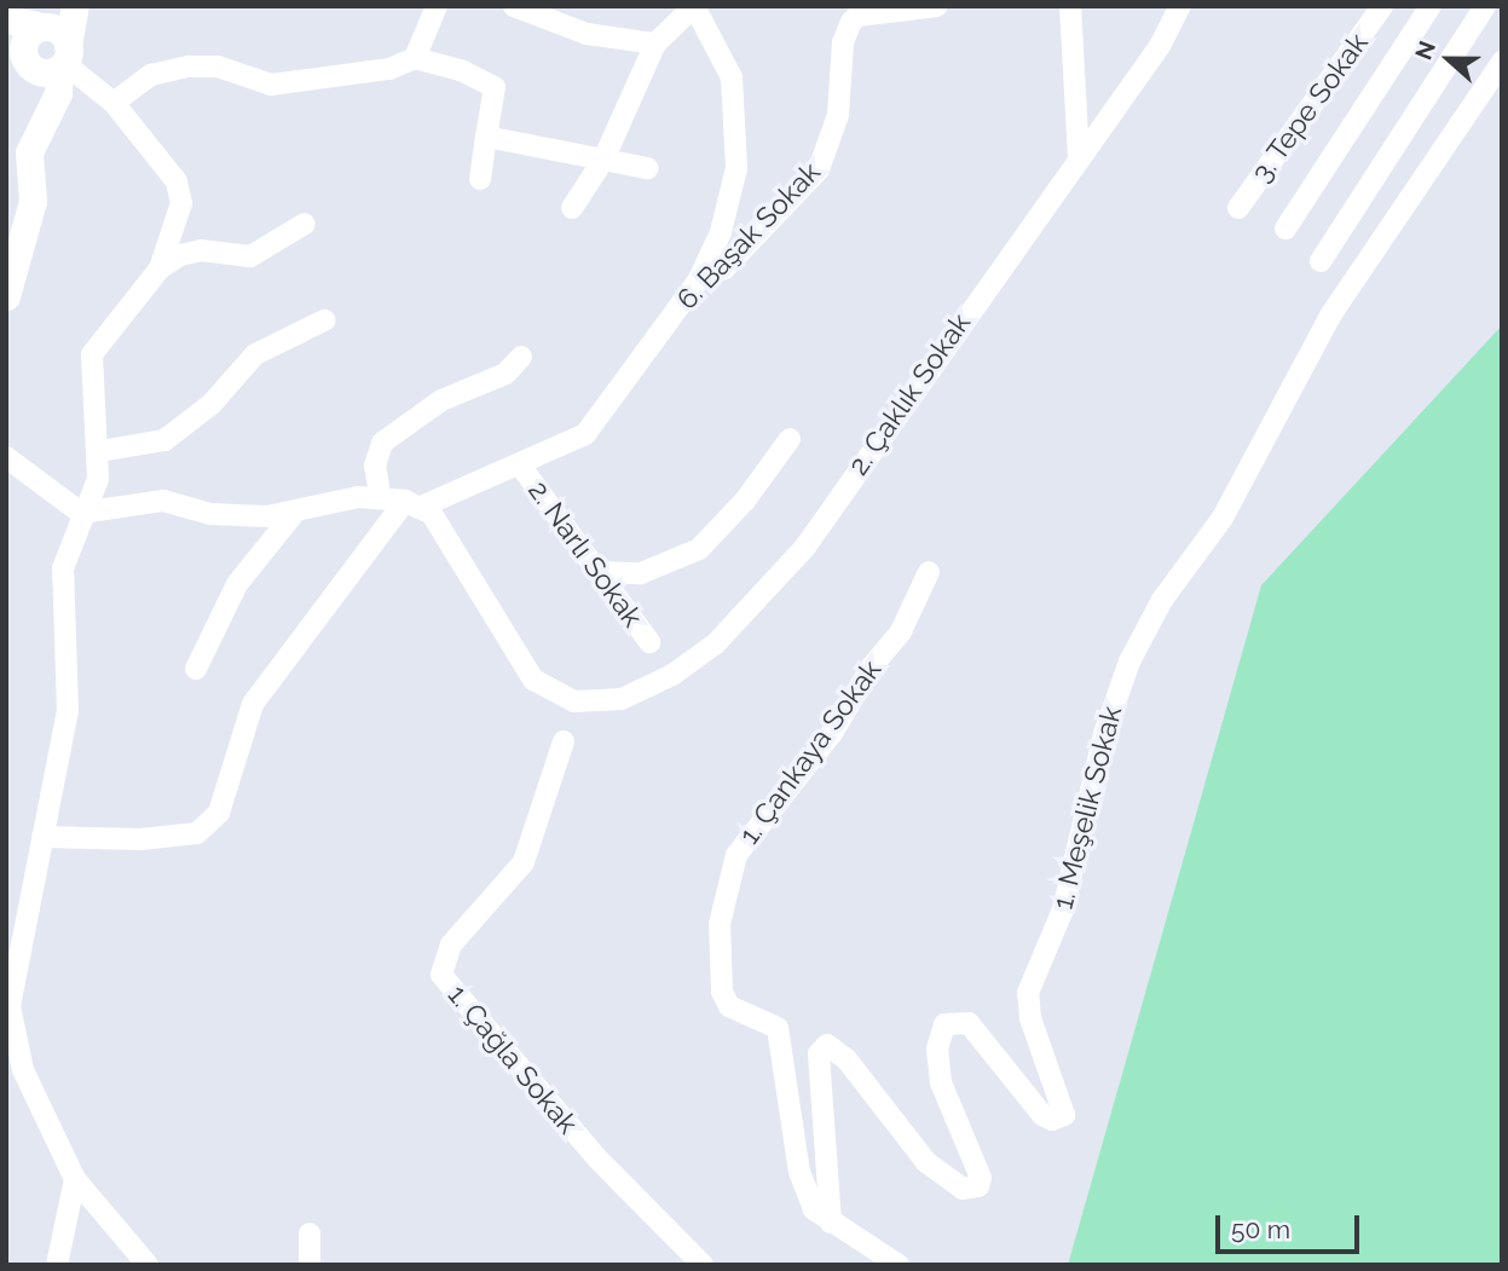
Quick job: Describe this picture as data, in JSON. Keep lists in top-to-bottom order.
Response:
{
  "streets": {
    "street": [
      "3. Tepe Sokak",
      "6. Başak Sokak",
      "2. Çaklık Sokak",
      "2. Narlı Sokak",
      "1. Çankaya Sokak",
      "1. Meşelik Sokak",
      "1. Çağla Sokak"
    ]
  },
  "crossings": [
    ["6. Başak Sokak", "2. Çaklık Sokak"],
    ["6. Başak Sokak", "2. Narlı Sokak"],
    ["1. Çankaya Sokak", "1. Meşelik Sokak"]
  ],
  "scale_bar": "50 m",
  "north": "left"
}
